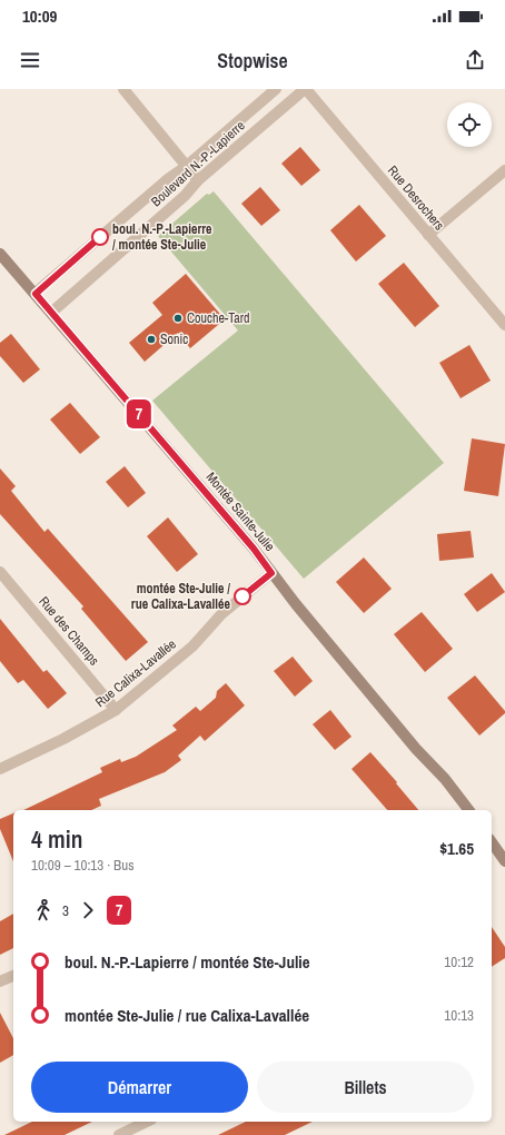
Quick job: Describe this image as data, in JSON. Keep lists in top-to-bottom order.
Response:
{
  "streets": {
    "main road": ["Montée Sainte-Julie"],
    "street": [
      "Boulevard N.-P.-Lapierre",
      "Rue Desrochers",
      "Rue des Champs",
      "Rue Calixa-Lavallée"
    ]
  },
  "crossings": [
    ["Boulevard N.-P.-Lapierre", "Rue Desrochers"],
    ["Boulevard N.-P.-Lapierre", "Montée Sainte-Julie"],
    ["Montée Sainte-Julie", "Rue Calixa-Lavallée"],
    ["Rue des Champs", "Rue Calixa-Lavallée"]
  ],
  "places": [
    "boul. N.-P.-Lapierre / montée Ste-Julie",
    "Couche-Tard",
    "Sonic",
    "montée Ste-Julie / rue Calixa-Lavallée"
  ],
  "lines": ["bus line 7"],
  "page": {
    "status": "10:09",
    "header": "Stopwise",
    "on_map": "7",
    "heading": ["4 min", "10:09 – 10:13 · Bus", "$1.65"],
    "legs": ["3", "7"],
    "list": [
      {
        "name": "boul. N.-P.-Lapierre / montée Ste-Julie",
        "value": "10:12"
      },
      {
        "name": "montée Ste-Julie / rue Calixa-Lavallée",
        "value": "10:13"
      }
    ],
    "buttons": ["Démarrer", "Billets"]
  }
}
